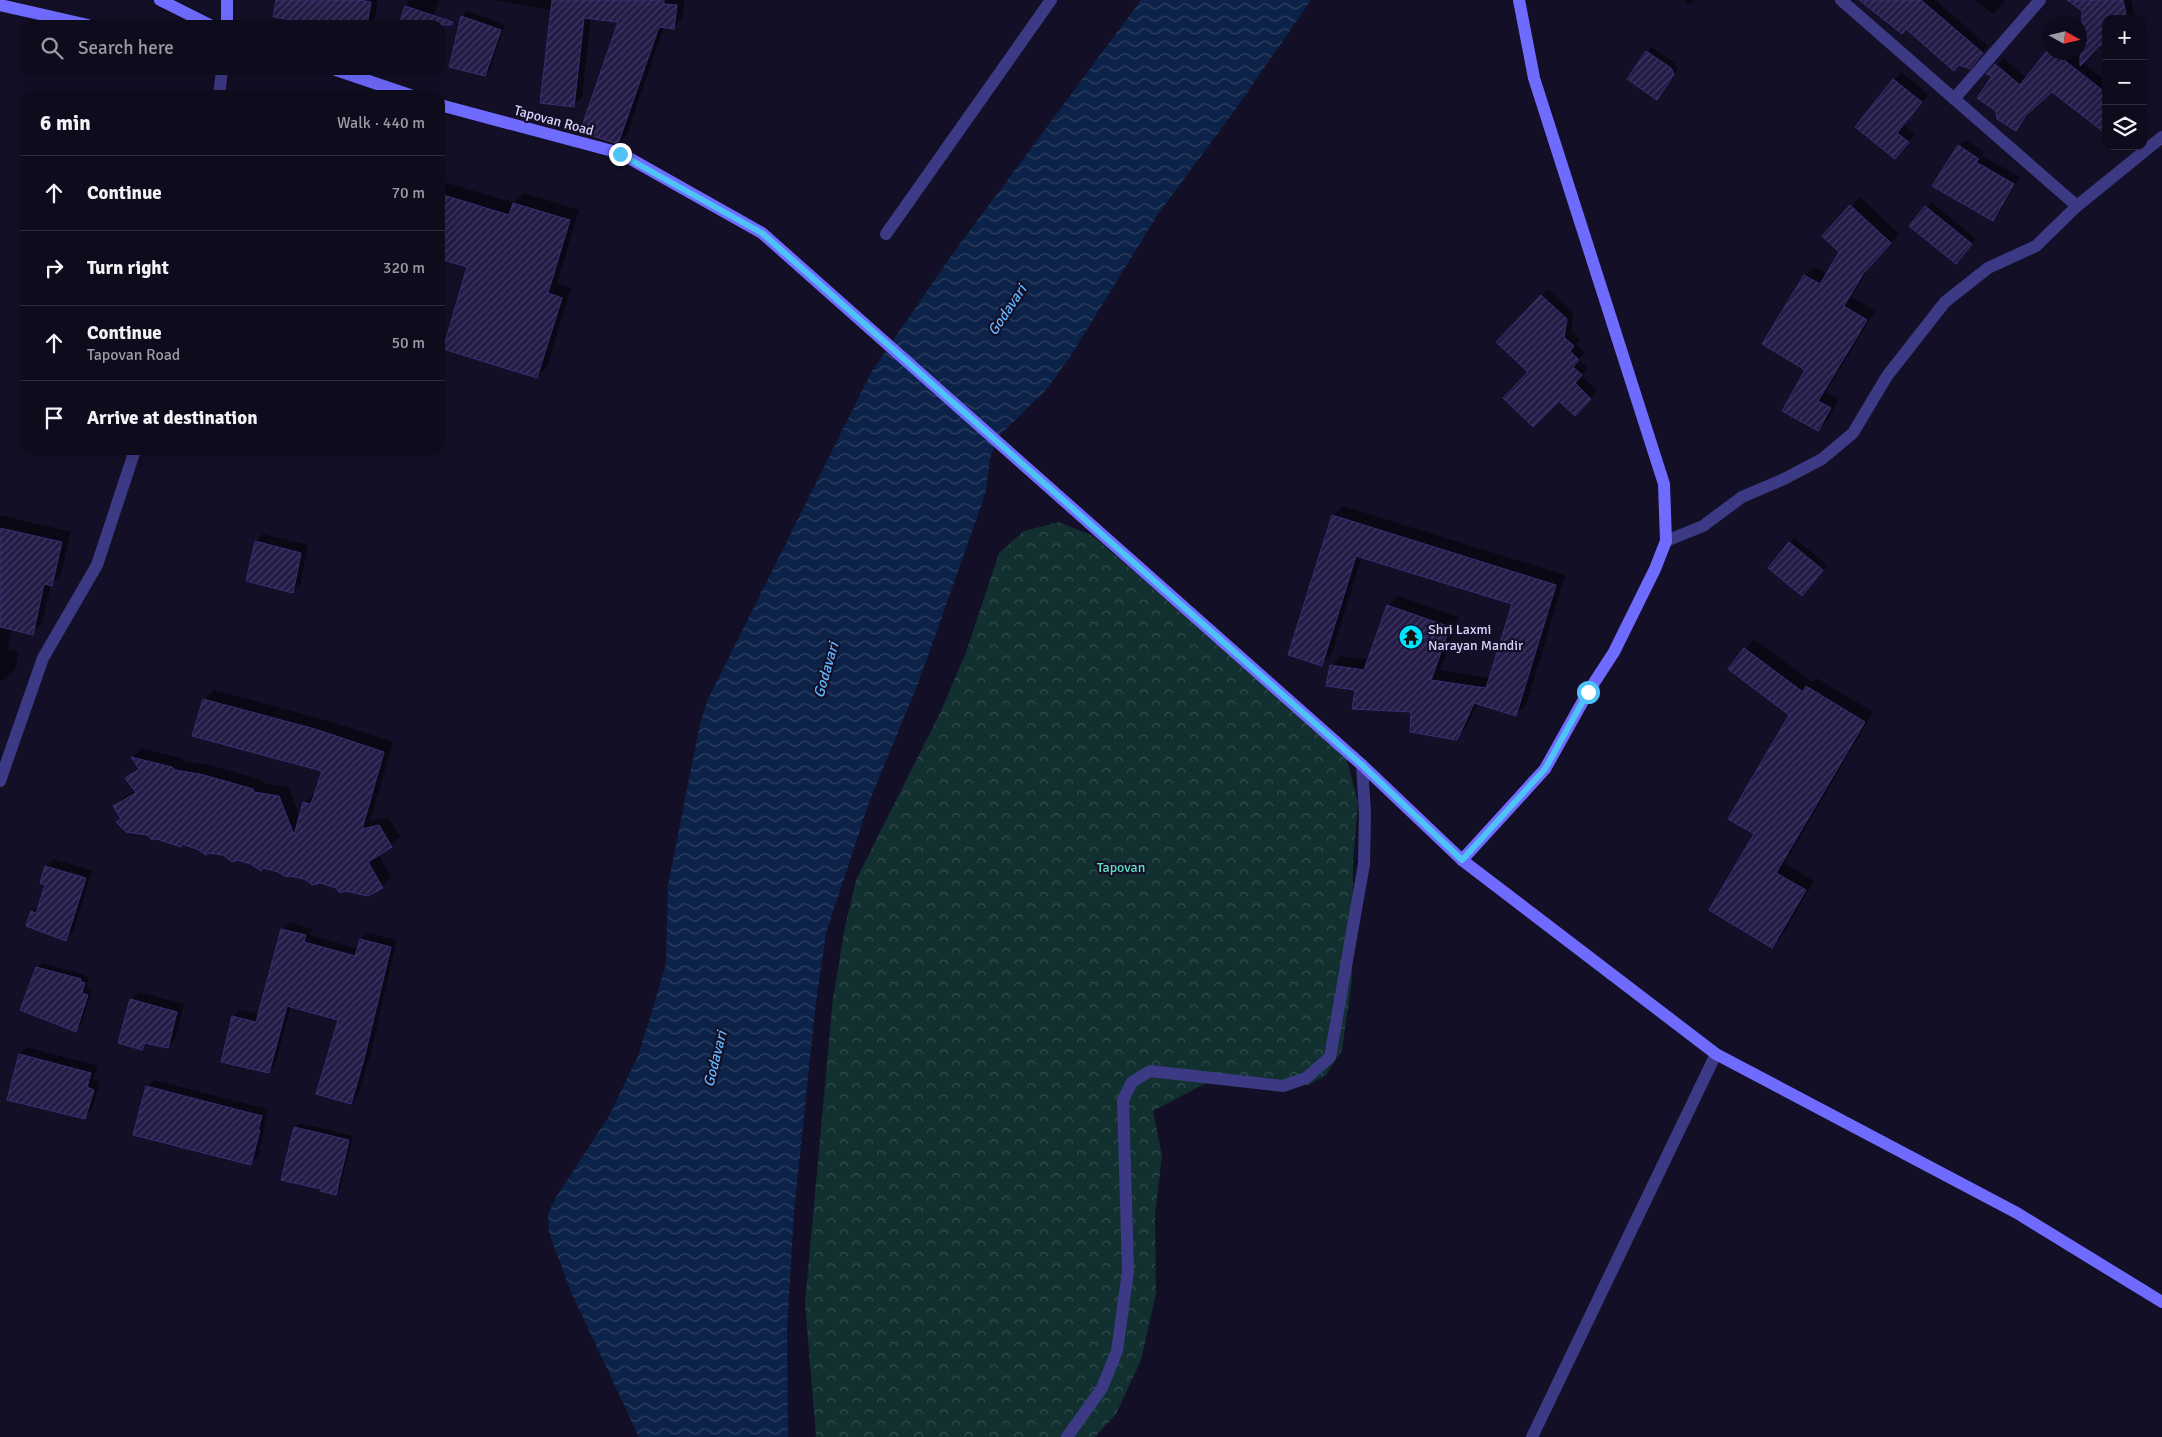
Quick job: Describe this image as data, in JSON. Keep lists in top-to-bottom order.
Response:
{
  "streets": {
    "main road": ["Tapovan Road"]
  },
  "water": ["Godavari"],
  "parks": ["Tapovan"],
  "places": {
    "temple": ["Shri Laxmi Narayan Mandir"]
  },
  "north": "right",
  "page": {
    "map_buttons": ["+", "−"],
    "search": "Search here",
    "heading": ["6 min", "Walk · 440 m"],
    "list": [
      ["Continue", "70 m"],
      ["Turn right", "320 m"],
      ["Continue", "Tapovan Road", "50 m"],
      "Arrive at destination"
    ]
  }
}
